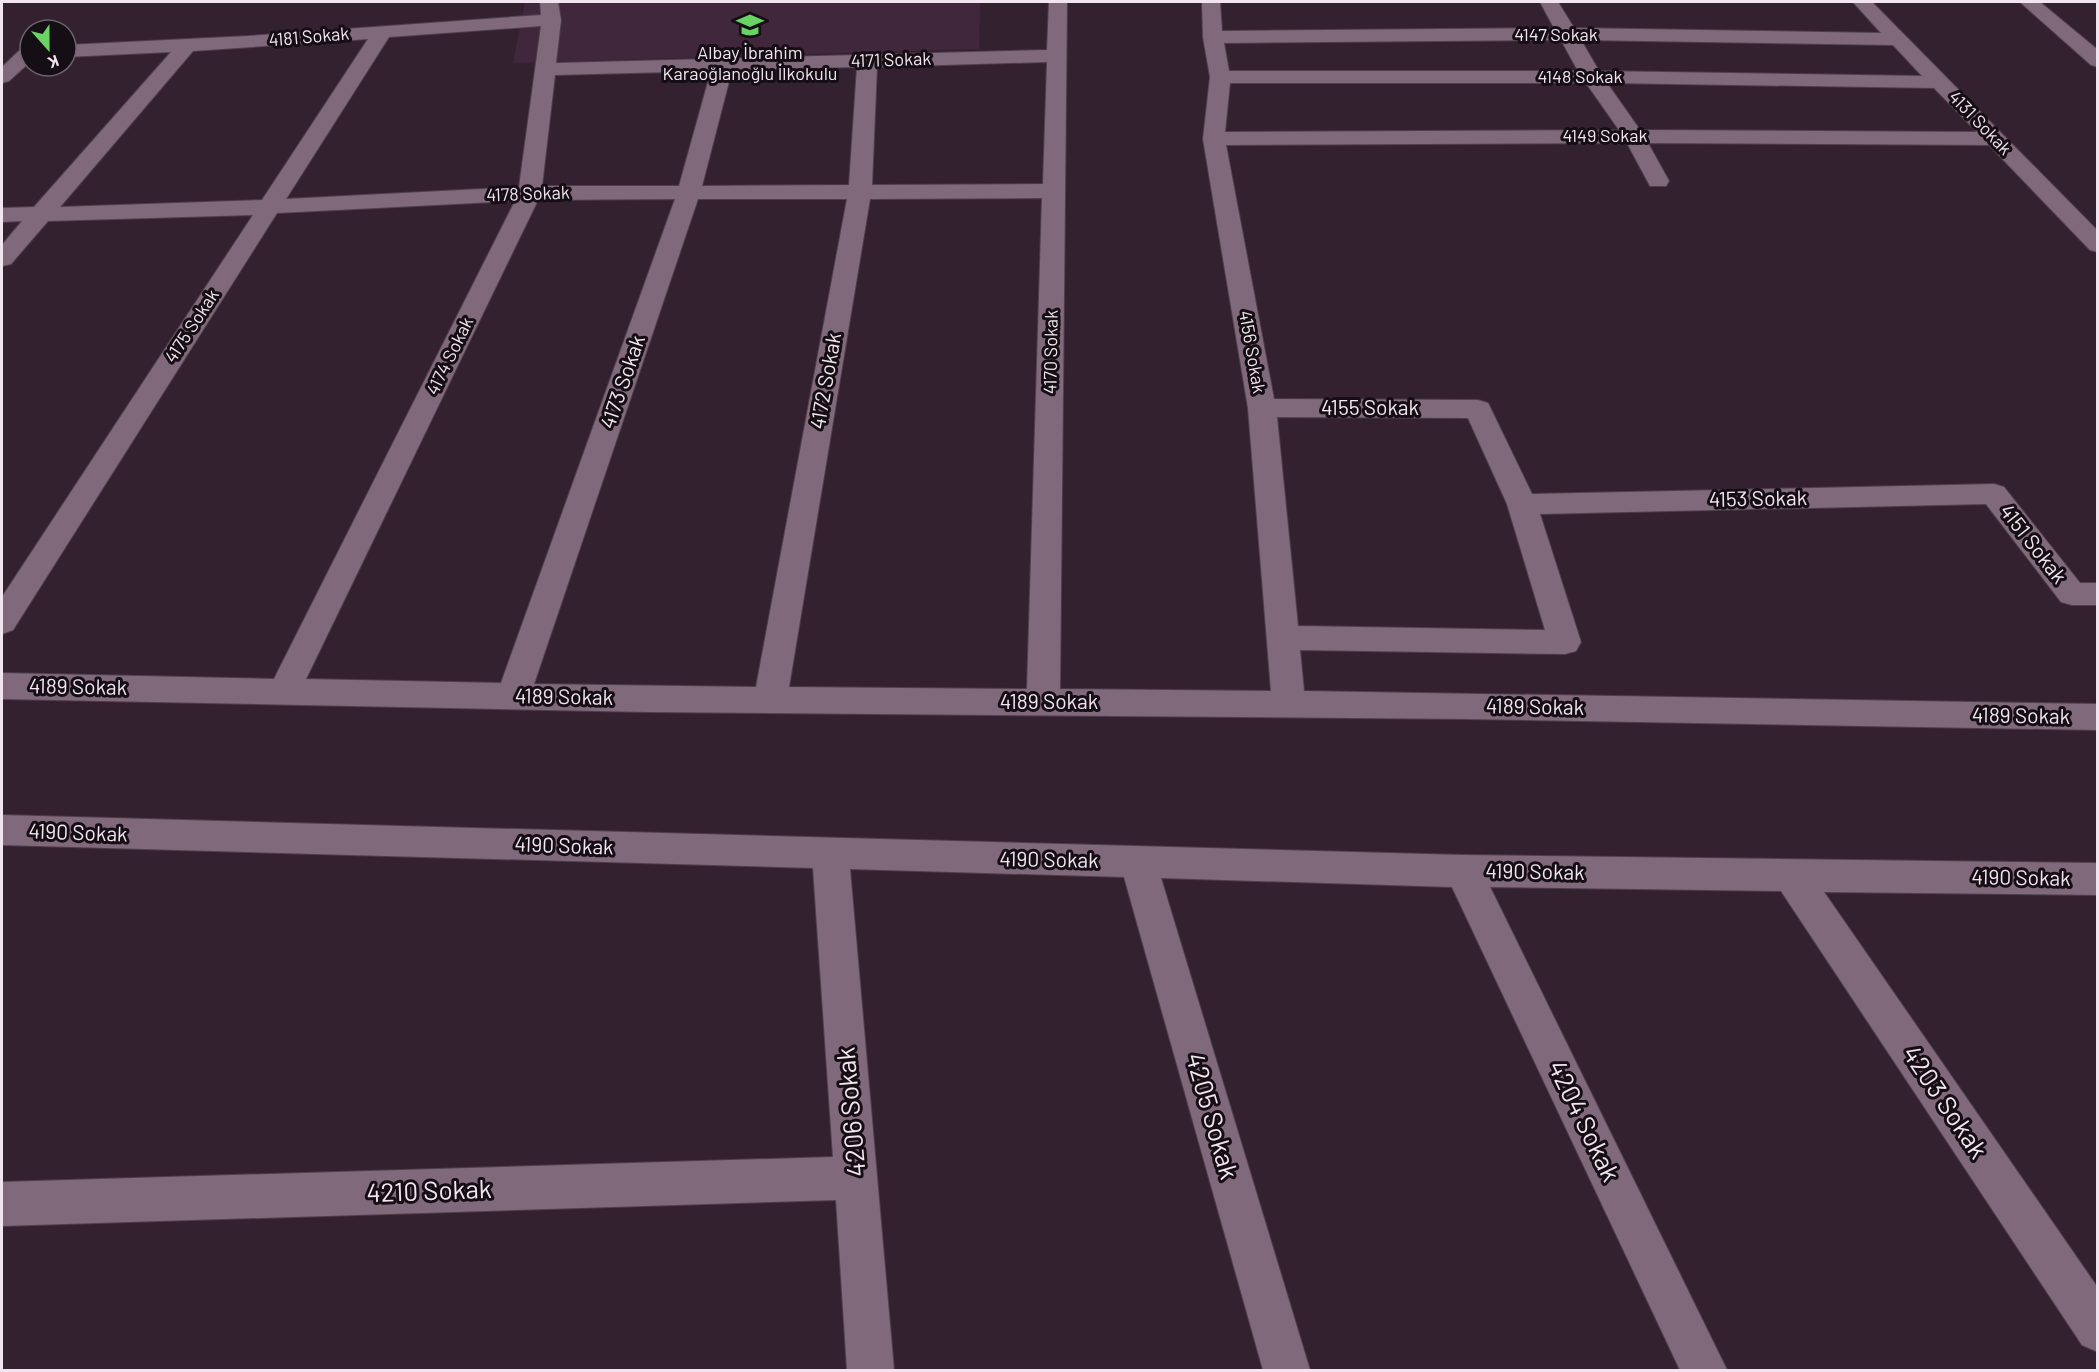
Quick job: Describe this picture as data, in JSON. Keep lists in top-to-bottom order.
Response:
{
  "streets": {
    "street": [
      "4147 Sokak",
      "4181 Sokak",
      "4171 Sokak",
      "4148 Sokak",
      "4131 Sokak",
      "4149 Sokak",
      "4178 Sokak",
      "4175 Sokak",
      "4170 Sokak",
      "4156 Sokak",
      "4174 Sokak",
      "4172 Sokak",
      "4173 Sokak",
      "4155 Sokak",
      "4153 Sokak",
      "4151 Sokak",
      "4189 Sokak",
      "4190 Sokak",
      "4203 Sokak",
      "4206 Sokak",
      "4205 Sokak",
      "4204 Sokak",
      "4210 Sokak"
    ]
  },
  "crossings": [
    ["4147 Sokak", "4131 Sokak"],
    ["4147 Sokak", "4156 Sokak"],
    ["4181 Sokak", "4175 Sokak"],
    ["4181 Sokak", "4174 Sokak"],
    ["4171 Sokak", "4170 Sokak"],
    ["4171 Sokak", "4174 Sokak"],
    ["4171 Sokak", "4172 Sokak"],
    ["4171 Sokak", "4173 Sokak"],
    ["4148 Sokak", "4131 Sokak"],
    ["4148 Sokak", "4156 Sokak"],
    ["4131 Sokak", "4149 Sokak"],
    ["4149 Sokak", "4156 Sokak"],
    ["4178 Sokak", "4175 Sokak"],
    ["4178 Sokak", "4170 Sokak"],
    ["4178 Sokak", "4174 Sokak"],
    ["4178 Sokak", "4172 Sokak"],
    ["4178 Sokak", "4173 Sokak"],
    ["4170 Sokak", "4189 Sokak"],
    ["4156 Sokak", "4155 Sokak"],
    ["4156 Sokak", "4189 Sokak"],
    ["4174 Sokak", "4189 Sokak"],
    ["4172 Sokak", "4189 Sokak"],
    ["4173 Sokak", "4189 Sokak"],
    ["4155 Sokak", "4153 Sokak"],
    ["4153 Sokak", "4151 Sokak"],
    ["4190 Sokak", "4203 Sokak"],
    ["4190 Sokak", "4206 Sokak"],
    ["4190 Sokak", "4205 Sokak"],
    ["4190 Sokak", "4204 Sokak"],
    ["4206 Sokak", "4210 Sokak"]
  ],
  "places": {
    "school or university": ["Albay İbrahim Karaoğlanoğlu İlkokulu"]
  },
  "north": "bottom"
}
